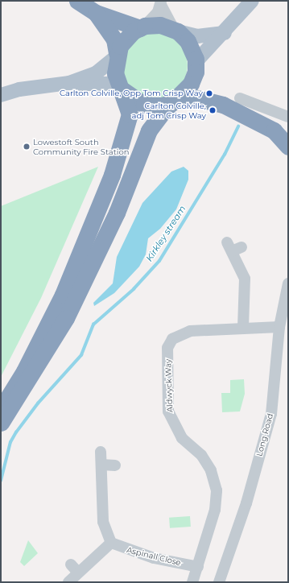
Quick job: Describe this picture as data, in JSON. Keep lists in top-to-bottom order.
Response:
{
  "streets": {
    "street": ["Aldwyck Way", "Long Road", "Aspinall Close"]
  },
  "crossings": [
    ["Aldwyck Way", "Long Road"],
    ["Aldwyck Way", "Aspinall Close"]
  ],
  "water": ["Kirkley stream"],
  "places": ["Carlton Colville, Opp Tom Crisp Way", "Carlton Colville, adj Tom Crisp Way", "Lowestoft South Community Fire Station"]
}
